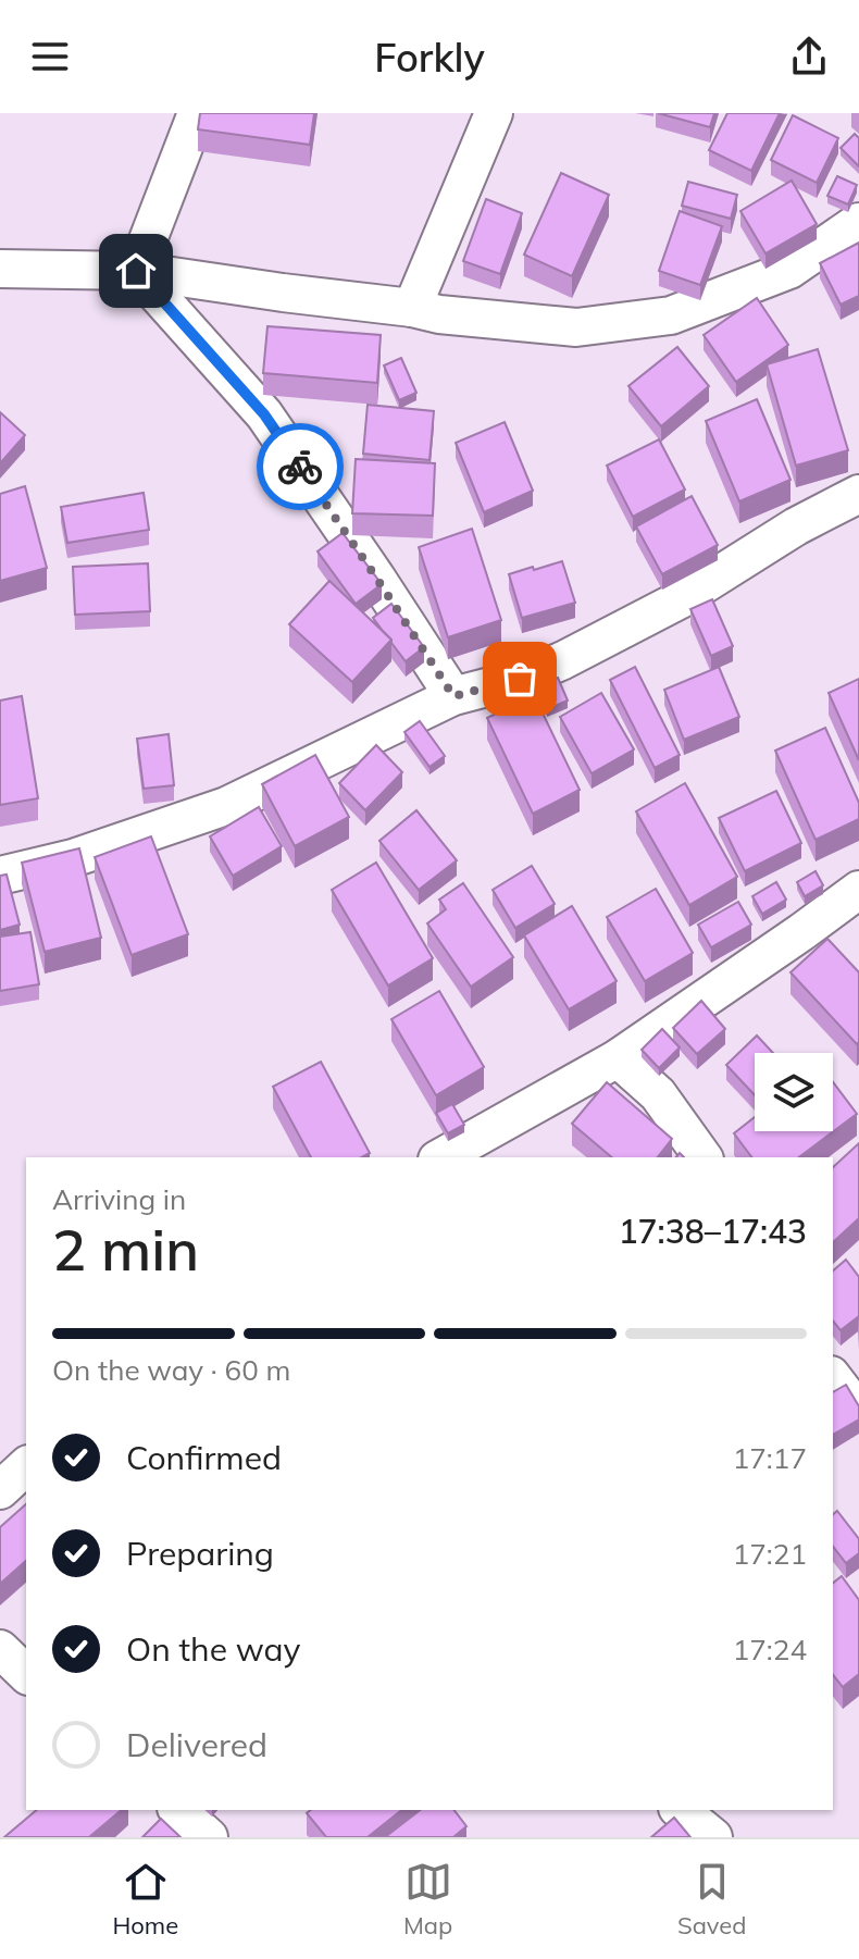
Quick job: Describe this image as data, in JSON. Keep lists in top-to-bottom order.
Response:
{
  "page": {
    "header": "Forkly",
    "heading": ["2 min", "Arriving in", "17:38–17:43"],
    "bar": "On the way · 60 m",
    "list": [
      ["Confirmed", "17:17"],
      ["Preparing", "17:21"],
      ["On the way", "17:24"],
      "Delivered"
    ],
    "tabs": ["Home", "Map", "Saved"]
  }
}
